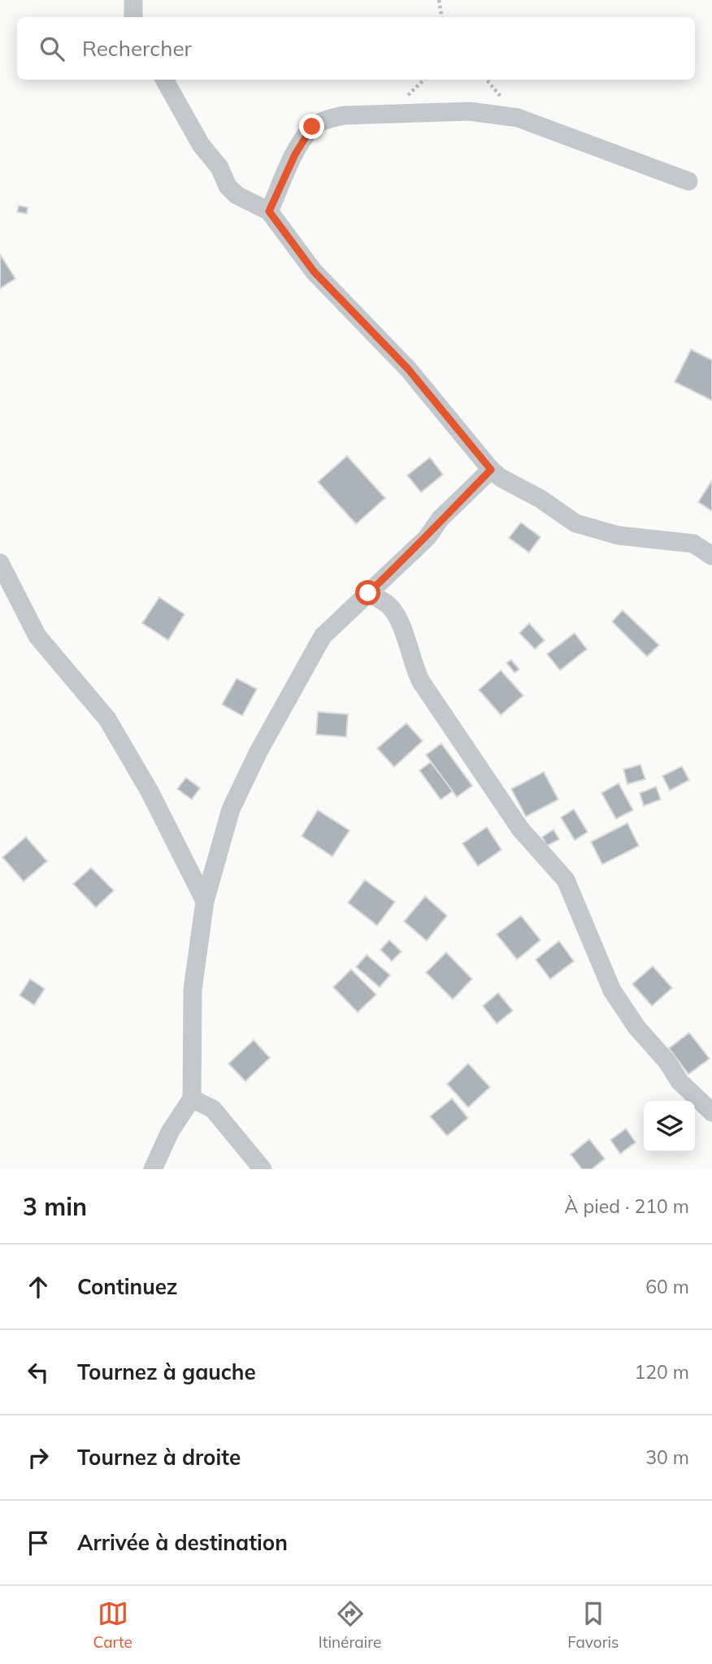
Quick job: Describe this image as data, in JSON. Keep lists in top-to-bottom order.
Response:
{
  "page": {
    "search": "Rechercher",
    "heading": ["3 min", "À pied · 210 m"],
    "list": [
      ["Continuez", "60 m"],
      ["Tournez à gauche", "120 m"],
      ["Tournez à droite", "30 m"],
      "Arrivée à destination"
    ],
    "nav": ["Carte", "Itinéraire", "Favoris"]
  }
}
